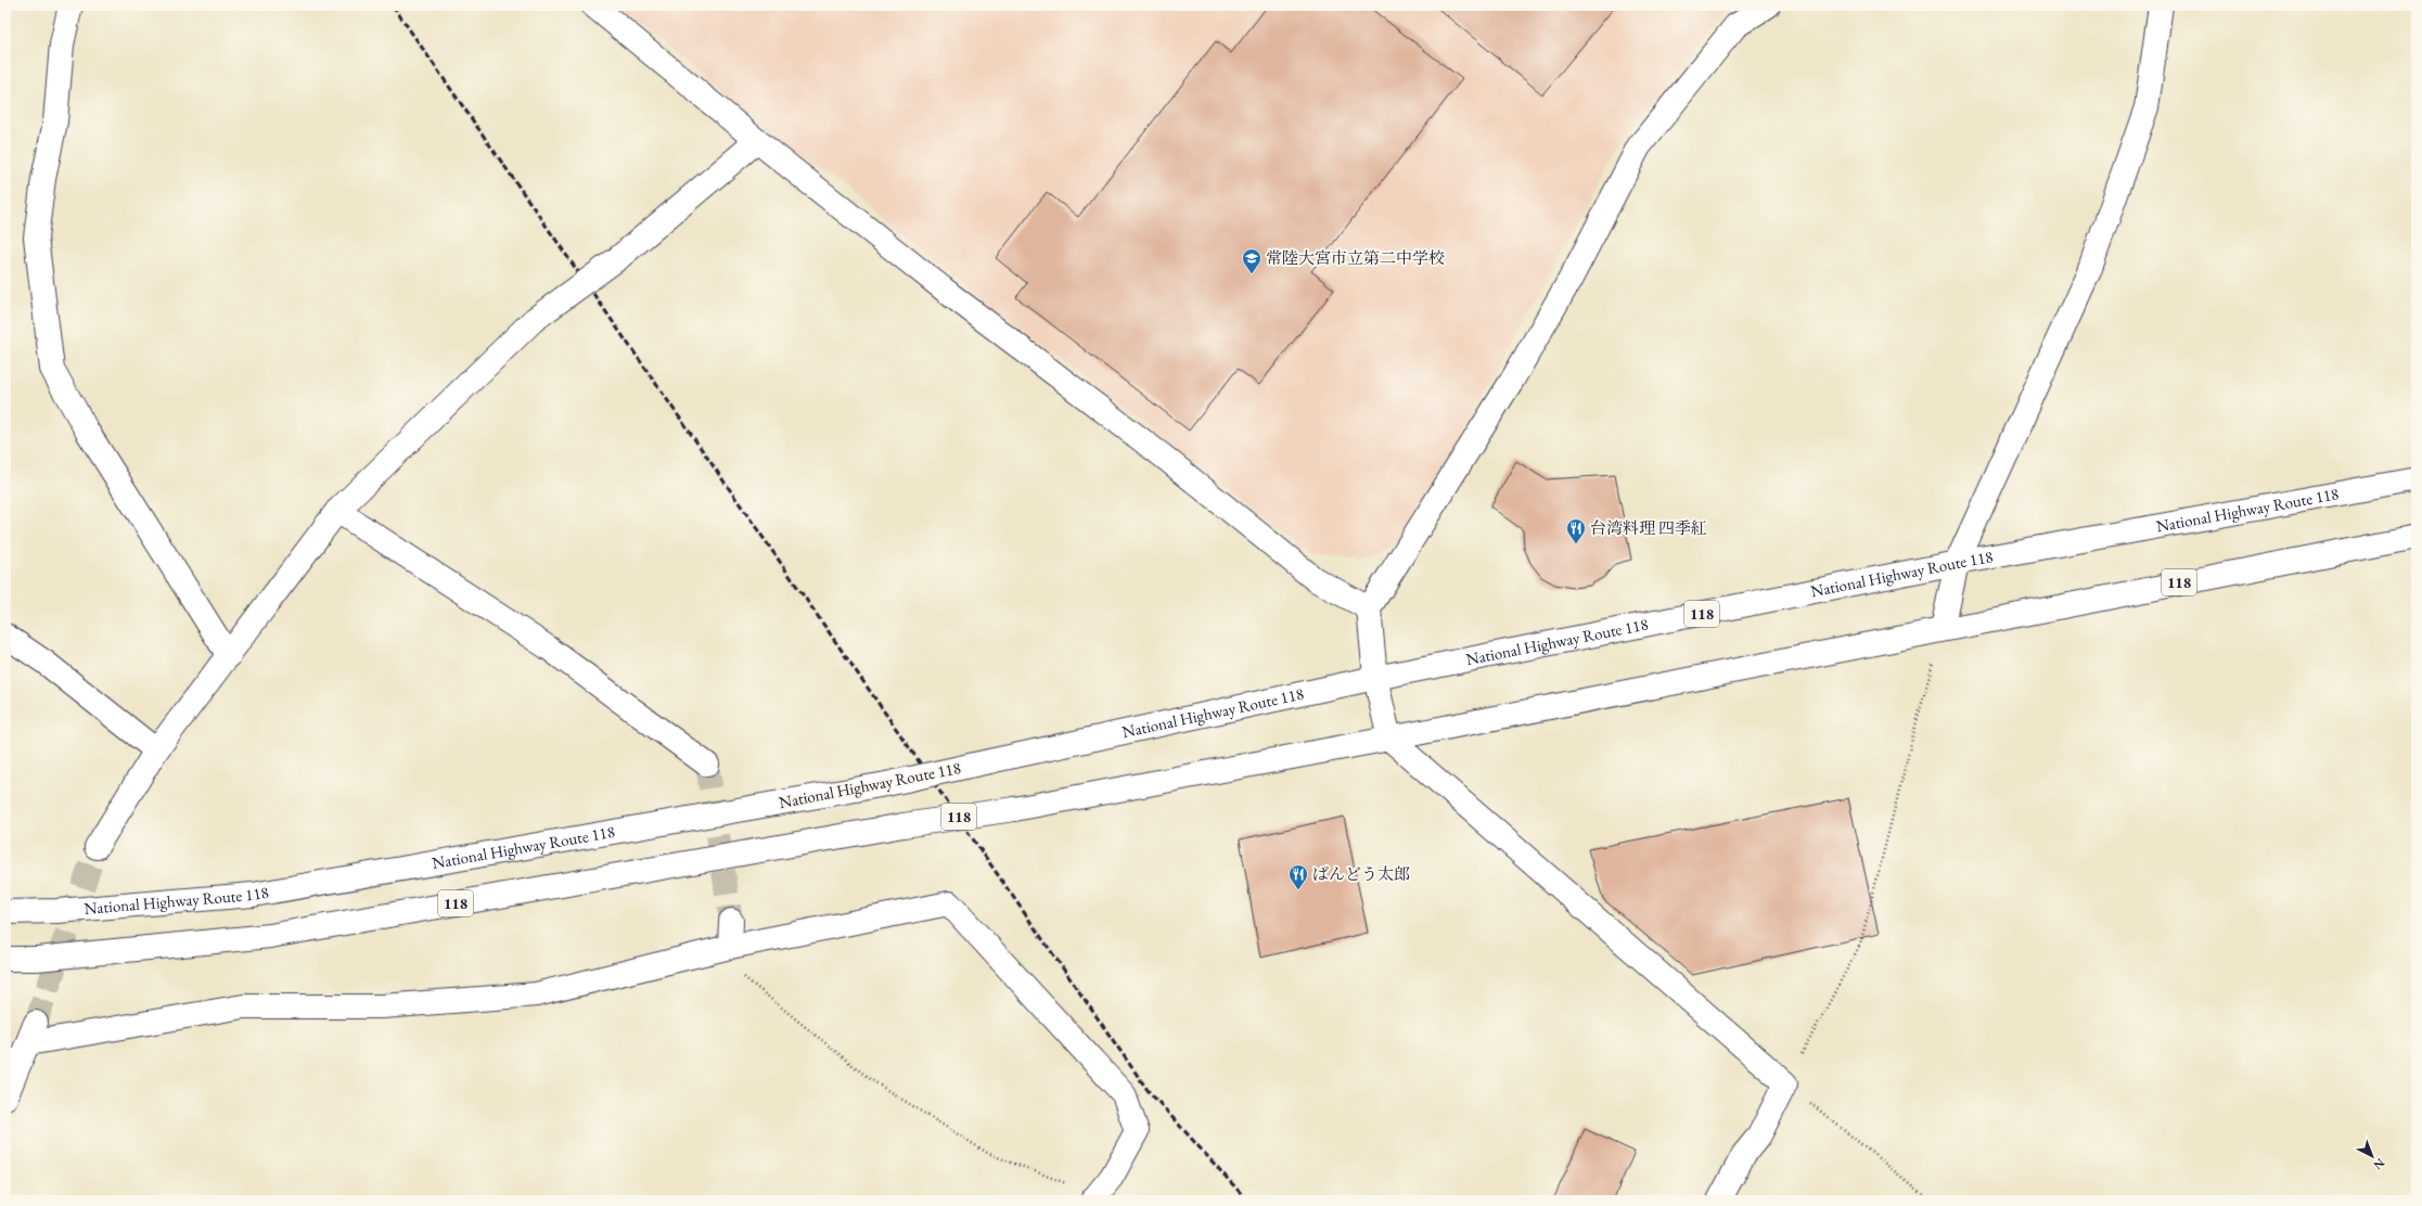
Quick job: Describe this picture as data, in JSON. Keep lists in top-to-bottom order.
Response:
{
  "streets": {
    "main road": ["National Highway Route 118", "118"]
  },
  "places": {
    "school or university": ["常陸大宮市立第二中学校"],
    "restaurant": ["台湾料理 四季紅", "ばんどう太郎"]
  },
  "north": "bottom right"
}
